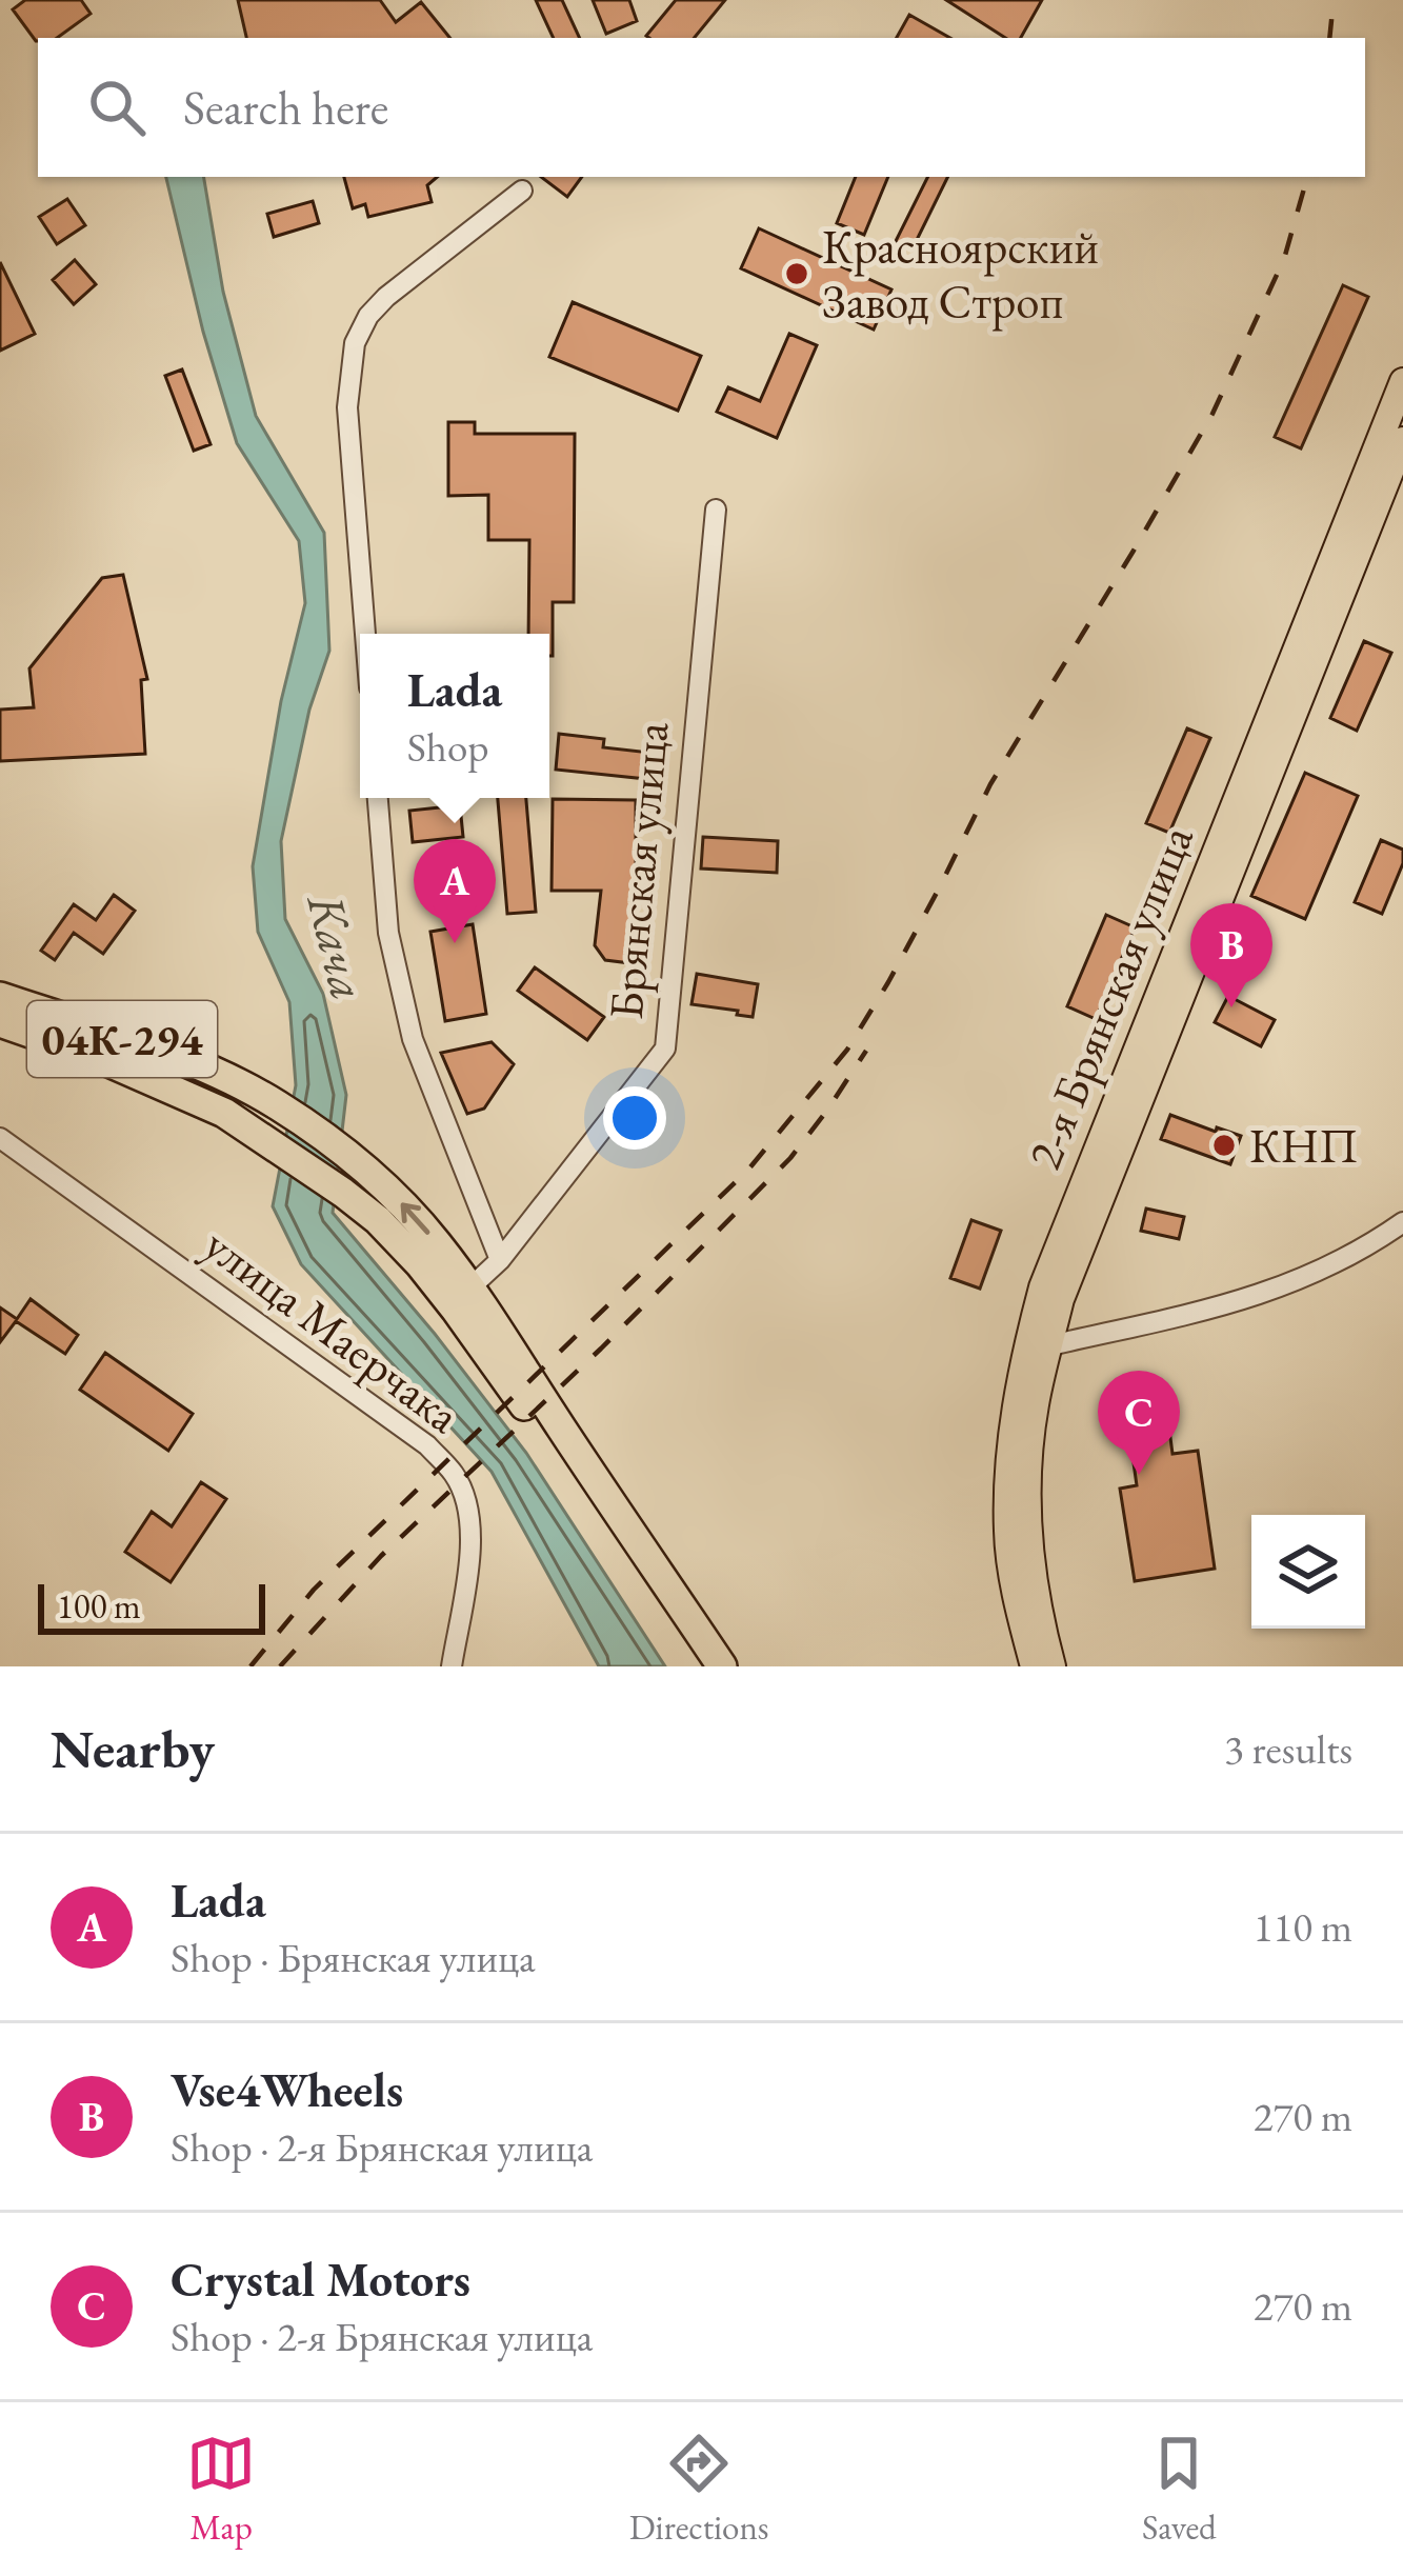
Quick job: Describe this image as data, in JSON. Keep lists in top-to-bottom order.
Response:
{
  "streets": {
    "highway": ["04К-294"],
    "main road": ["2-я Брянская улица"],
    "street": ["Брянская улица", "улица Маерчака"]
  },
  "crossings": [
    ["Брянская улица", "04К-294"]
  ],
  "water": ["Кача"],
  "places": ["Красноярский Завод Строп", "КНП"],
  "scale_bar": "100 m",
  "page": {
    "search": "Search here",
    "popup": ["Lada", "Shop"],
    "pins": ["A", "B", "C"],
    "scale": "100 m",
    "heading": ["Nearby", "3 results"],
    "list": [
      {
        "mark": "A",
        "name": "Lada",
        "note": "Shop · Брянская улица",
        "value": "110 m"
      },
      {
        "mark": "B",
        "name": "Vse4Wheels",
        "note": "Shop · 2-я Брянская улица",
        "value": "270 m"
      },
      {
        "mark": "C",
        "name": "Crystal Motors",
        "note": "Shop · 2-я Брянская улица",
        "value": "270 m"
      }
    ],
    "nav": ["Map", "Directions", "Saved"]
  }
}
